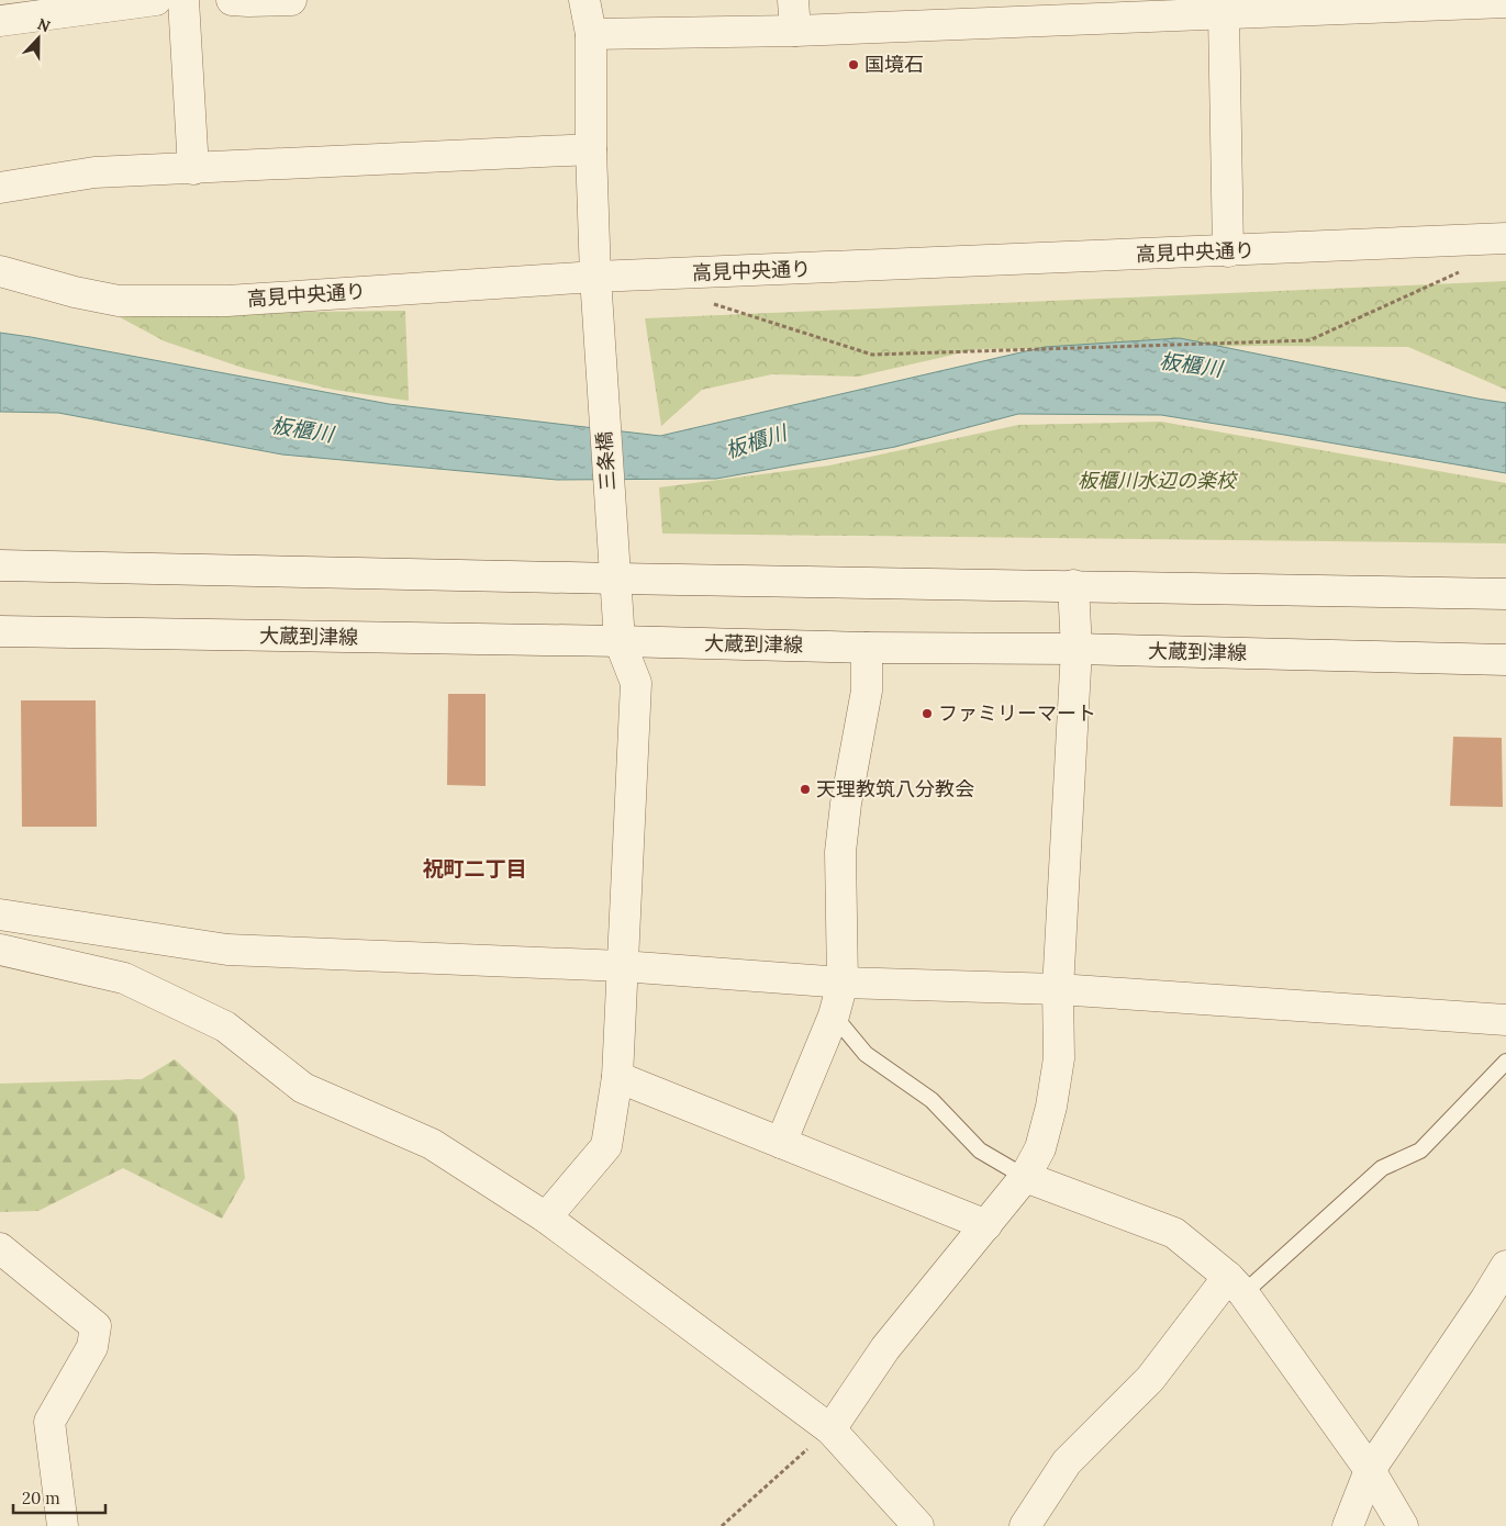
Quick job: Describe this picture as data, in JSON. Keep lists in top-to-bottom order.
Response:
{
  "streets": {
    "street": ["高見中央通り", "三条橋", "大蔵到津線"]
  },
  "crossings": [
    ["高見中央通り", "三条橋"],
    ["三条橋", "大蔵到津線"]
  ],
  "districts": ["祝町二丁目"],
  "water": ["板櫃川"],
  "parks": ["板櫃川水辺の楽校"],
  "places": ["国境石", "ファミリーマート", "天理教筑八分教会"],
  "scale_bar": "20 m",
  "north": "top"
}
